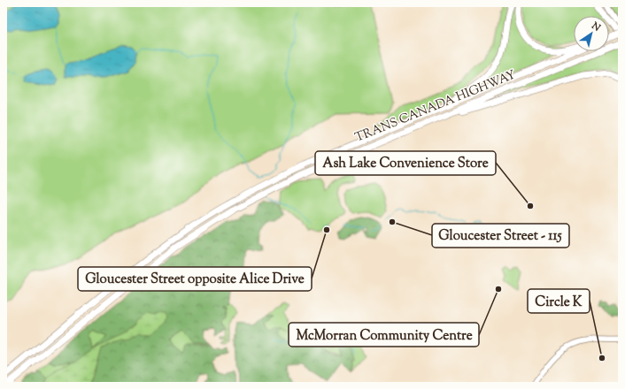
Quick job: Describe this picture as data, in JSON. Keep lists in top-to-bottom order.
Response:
{
  "streets": {
    "highway": ["TRANS CANADA HIGHWAY"]
  },
  "places": [
    "Ash Lake Convenience Store",
    "Gloucester Street - 115",
    "Gloucester Street opposite Alice Drive",
    "McMorran Community Centre",
    "Circle K"
  ],
  "north": "top right"
}
